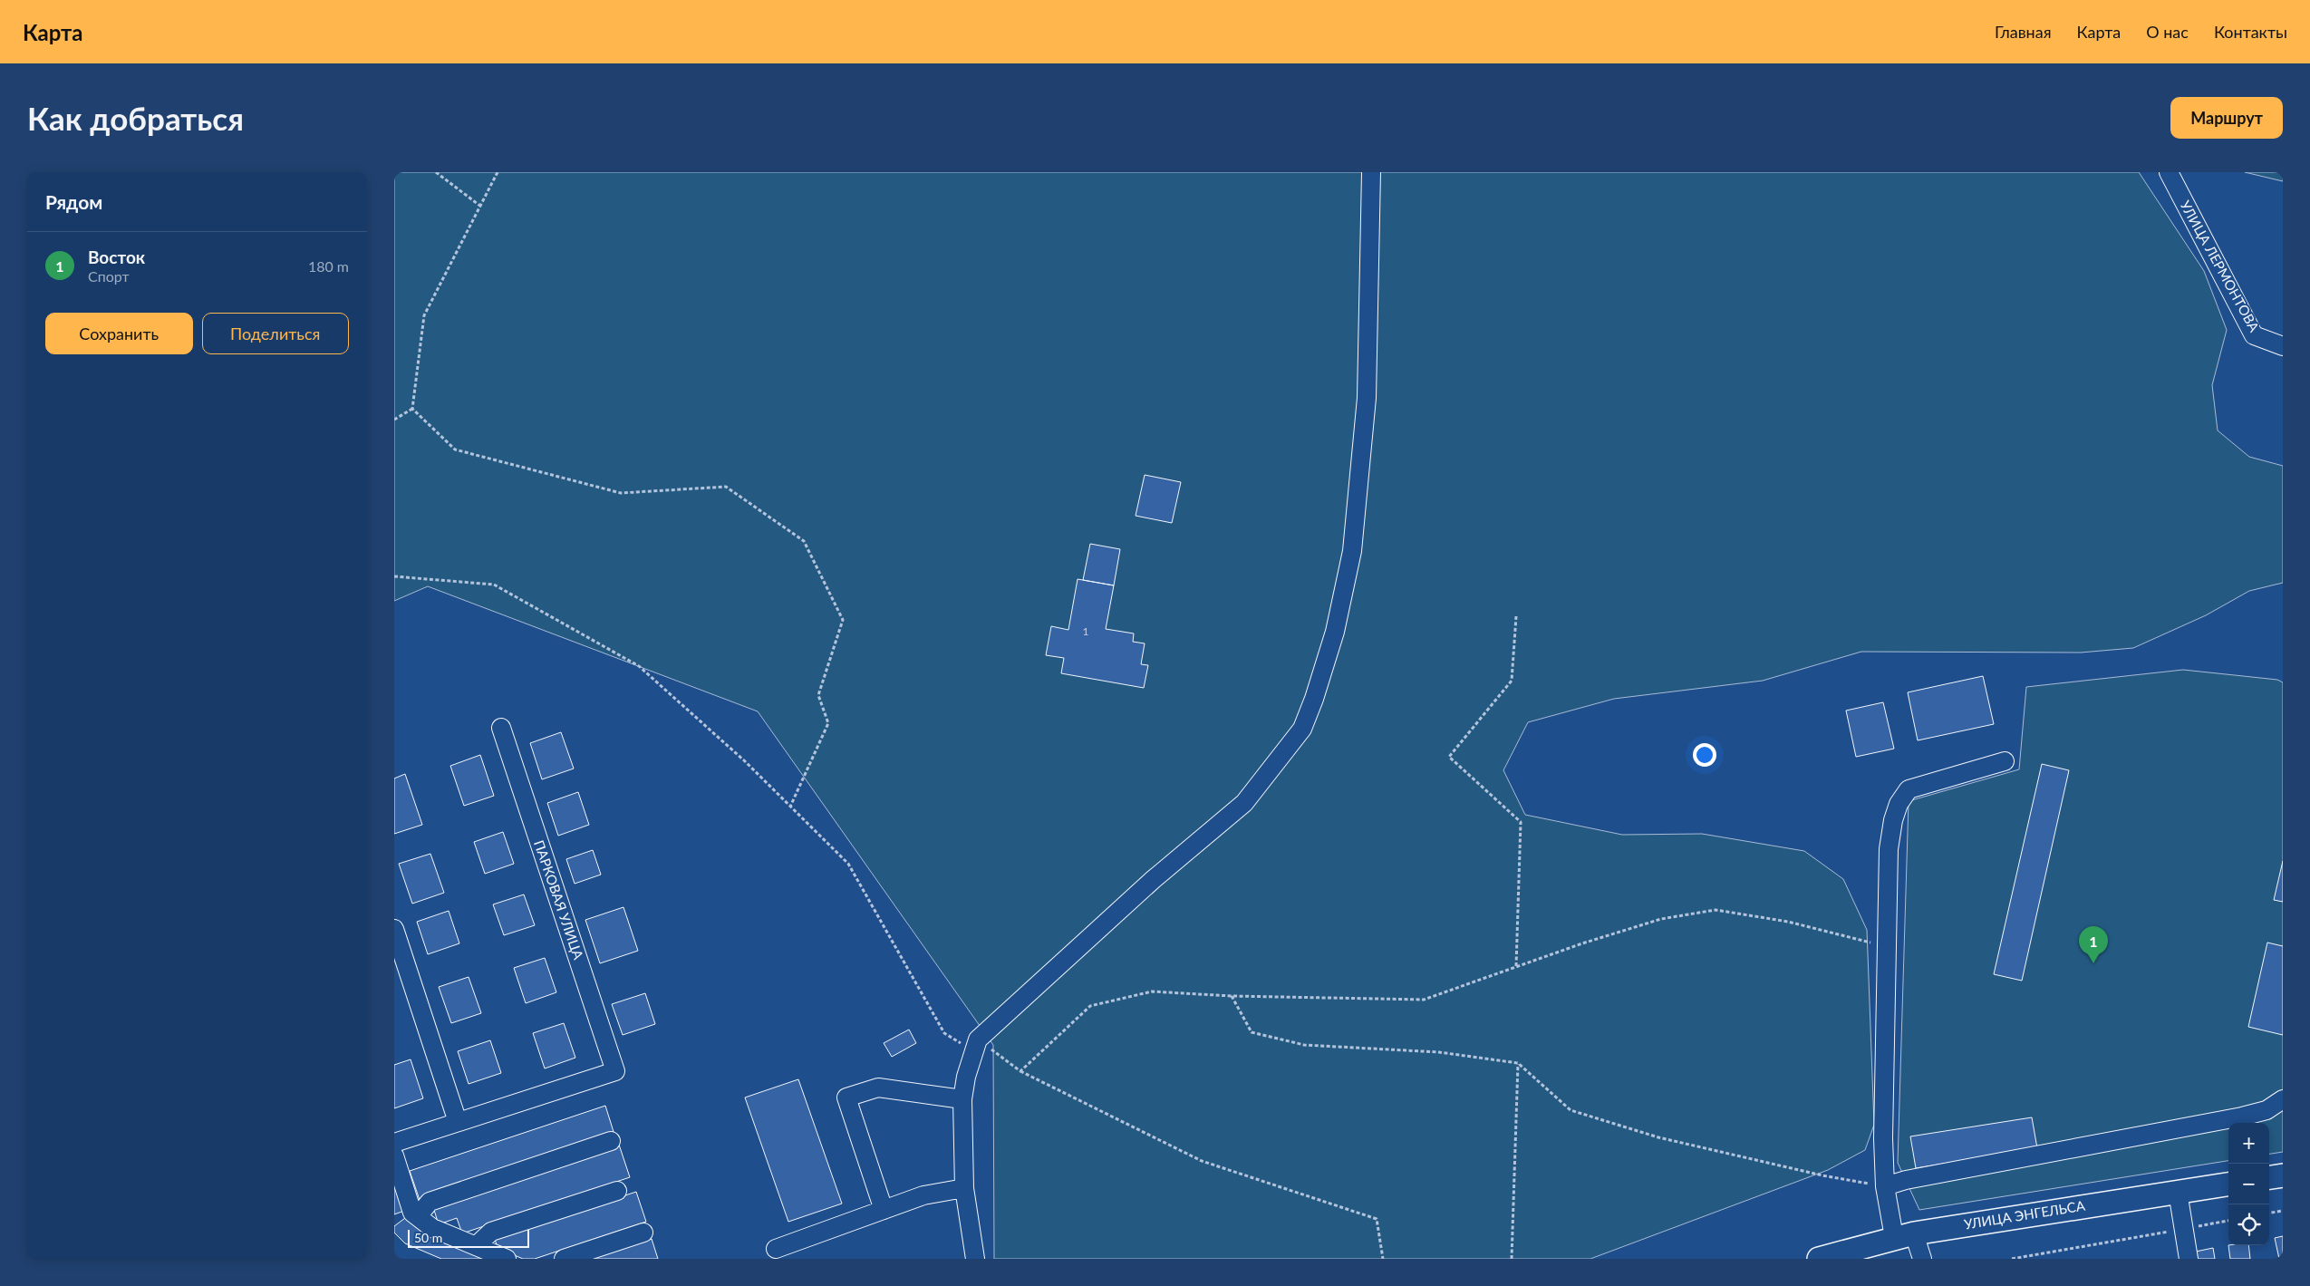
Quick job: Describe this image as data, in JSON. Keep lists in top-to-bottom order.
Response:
{
  "streets": {
    "main road": ["УЛИЦА ЭНГЕЛЬСА"],
    "street": ["УЛИЦА ЛЕРМОНТОВА", "ПАРКОВАЯ УЛИЦА"]
  },
  "house_numbers": ["1"],
  "scale_bar": "50 m",
  "page": {
    "header": "Карта",
    "nav": [
      "Главная",
      "Карта",
      "О нас",
      "Контакты"
    ],
    "buttons": [
      "Маршрут",
      ["Сохранить", "Поделиться"]
    ],
    "title": "Как добраться",
    "heading": "Рядом",
    "list": [
      {
        "mark": "1",
        "name": "Восток",
        "note": "Спорт",
        "value": "180 m"
      }
    ],
    "pins": "1",
    "map_buttons": ["+", "−"],
    "scale": "50 m"
  }
}
